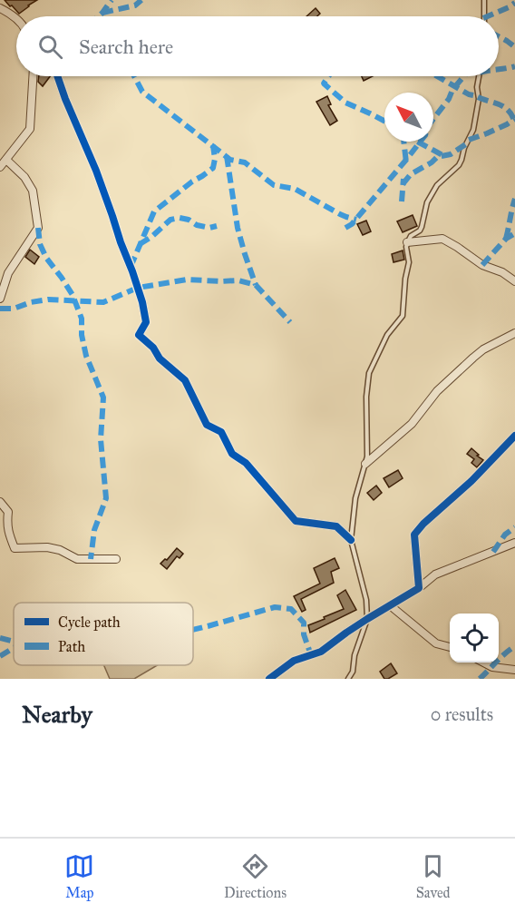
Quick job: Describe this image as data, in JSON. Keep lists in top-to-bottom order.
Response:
{
  "legend": ["Cycle path", "Path"],
  "north": "top left",
  "page": {
    "search": "Search here",
    "heading": ["Nearby", "0 results"],
    "nav": ["Map", "Directions", "Saved"]
  }
}
